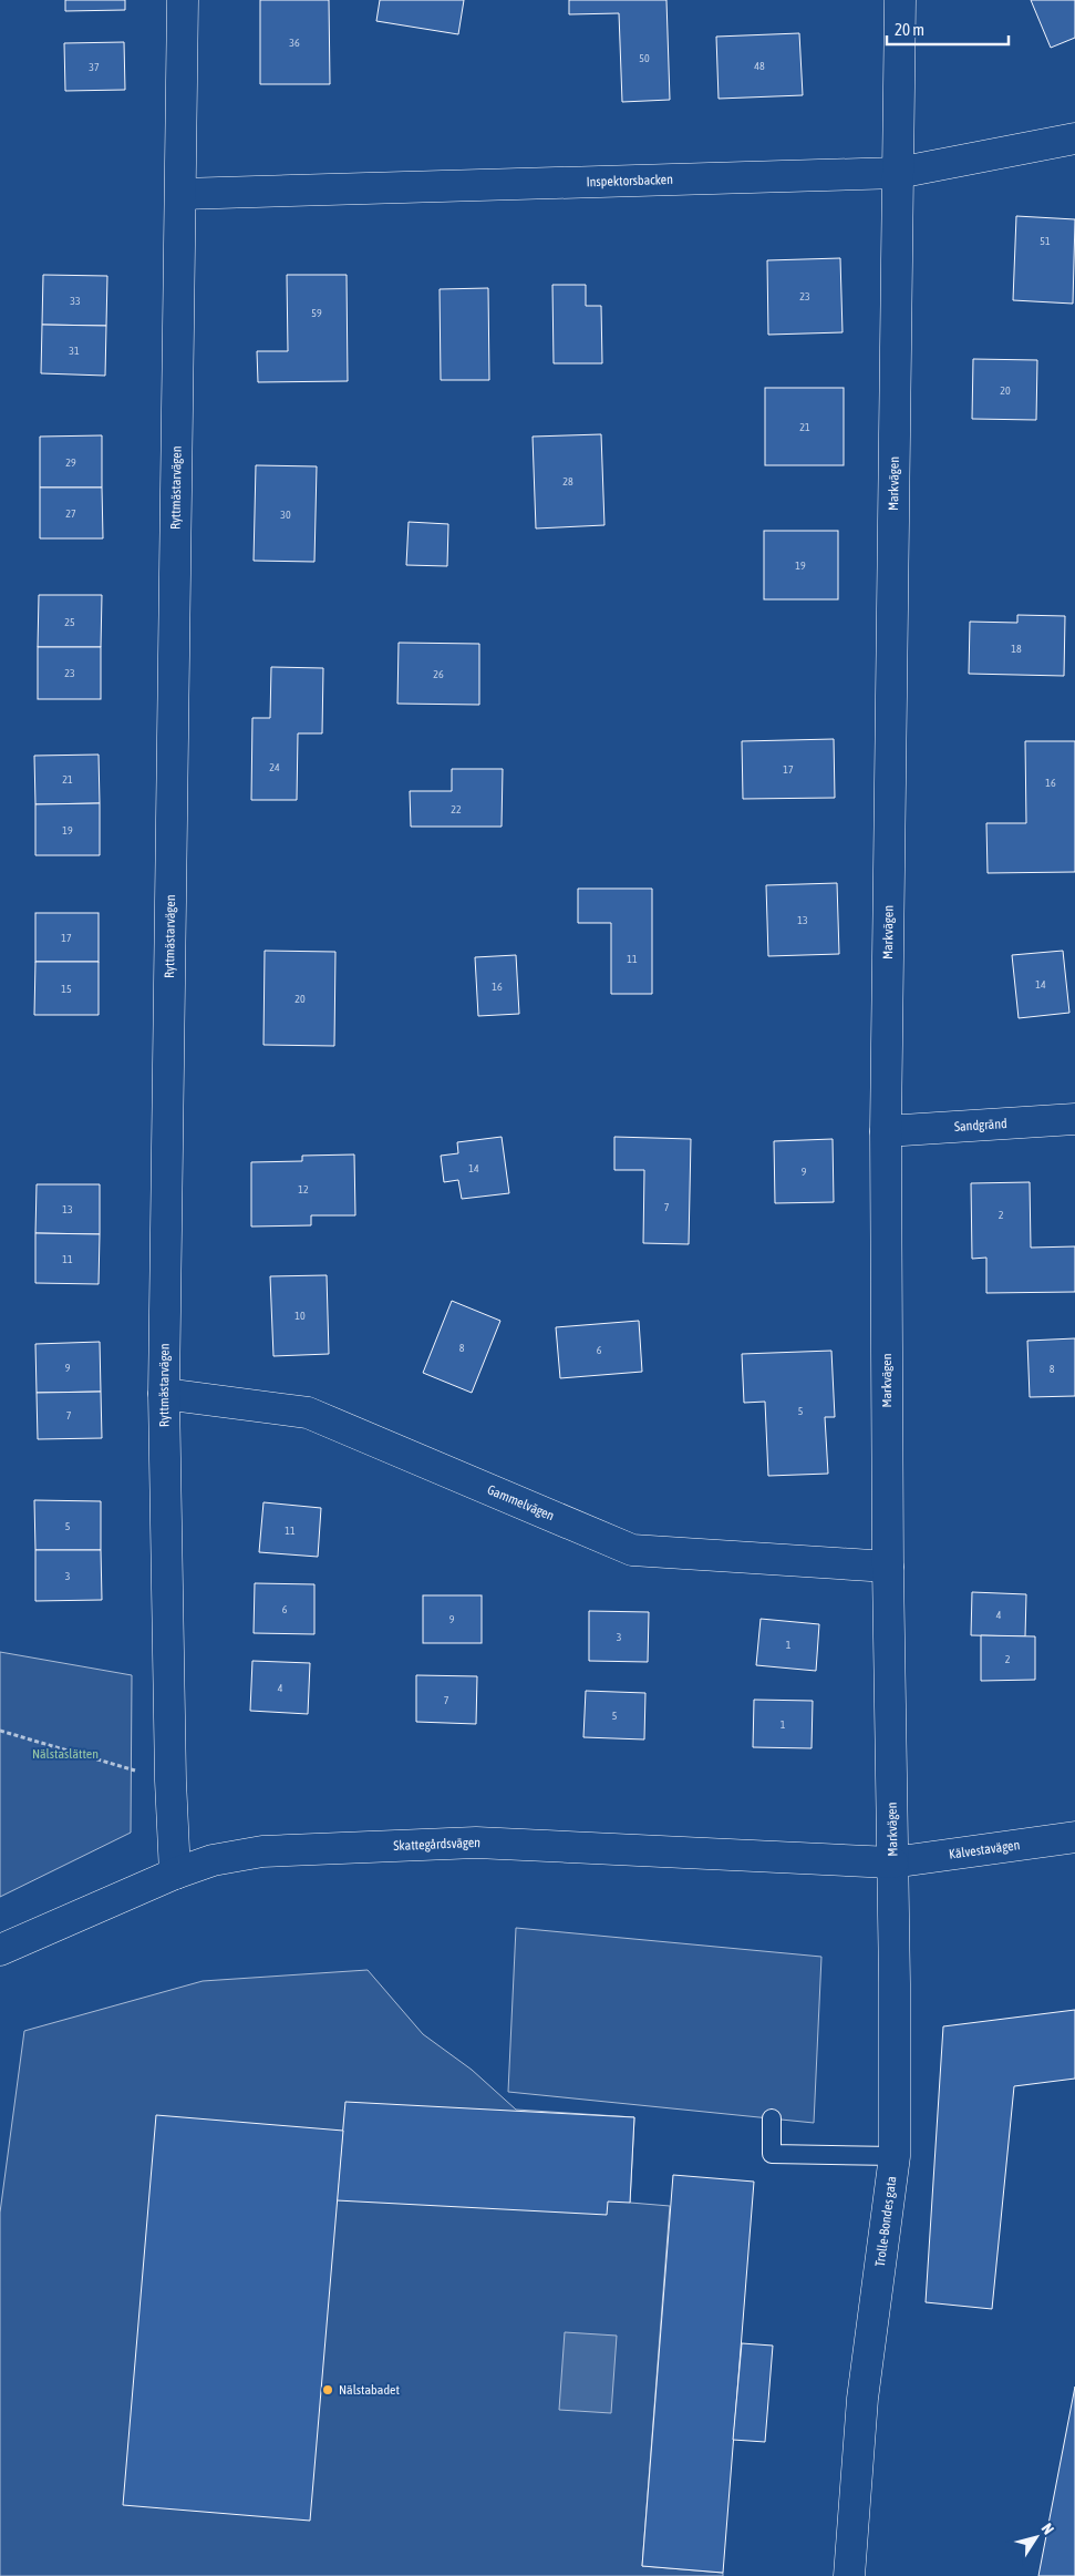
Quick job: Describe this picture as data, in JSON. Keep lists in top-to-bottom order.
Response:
{
  "streets": {
    "street": [
      "Inspektorsbacken",
      "Markvägen",
      "Ryttmästarvägen",
      "Sandgränd",
      "Gammelvägen",
      "Skattegårdsvägen",
      "Kälvestavägen",
      "Trolle-Bondes gata"
    ]
  },
  "crossings": [
    ["Inspektorsbacken", "Markvägen"],
    ["Inspektorsbacken", "Ryttmästarvägen"],
    ["Markvägen", "Sandgränd"],
    ["Markvägen", "Gammelvägen"],
    ["Markvägen", "Skattegårdsvägen"],
    ["Markvägen", "Kälvestavägen"],
    ["Markvägen", "Trolle-Bondes gata"],
    ["Ryttmästarvägen", "Gammelvägen"],
    ["Ryttmästarvägen", "Skattegårdsvägen"],
    ["Skattegårdsvägen", "Kälvestavägen"],
    ["Skattegårdsvägen", "Trolle-Bondes gata"],
    ["Kälvestavägen", "Trolle-Bondes gata"]
  ],
  "parks": ["Nälstaslätten"],
  "places": ["Nälstabadet"],
  "house_numbers": [
    "36",
    "50",
    "48",
    "37",
    "51",
    "23",
    "33",
    "59",
    "31",
    "20",
    "21",
    "29",
    "28",
    "27",
    "30",
    "19",
    "25",
    "18",
    "23",
    "26",
    "24",
    "17",
    "21",
    "16",
    "22",
    "19",
    "13",
    "17",
    "11",
    "14",
    "16",
    "15",
    "20",
    "14",
    "9",
    "12",
    "7",
    "13",
    "2",
    "11",
    "10",
    "8",
    "6",
    "9",
    "8",
    "5",
    "7",
    "5",
    "11",
    "3",
    "6",
    "4",
    "9",
    "3",
    "1",
    "2",
    "4",
    "7",
    "5",
    "1"
  ],
  "scale_bar": "20 m",
  "north": "top right"
}
